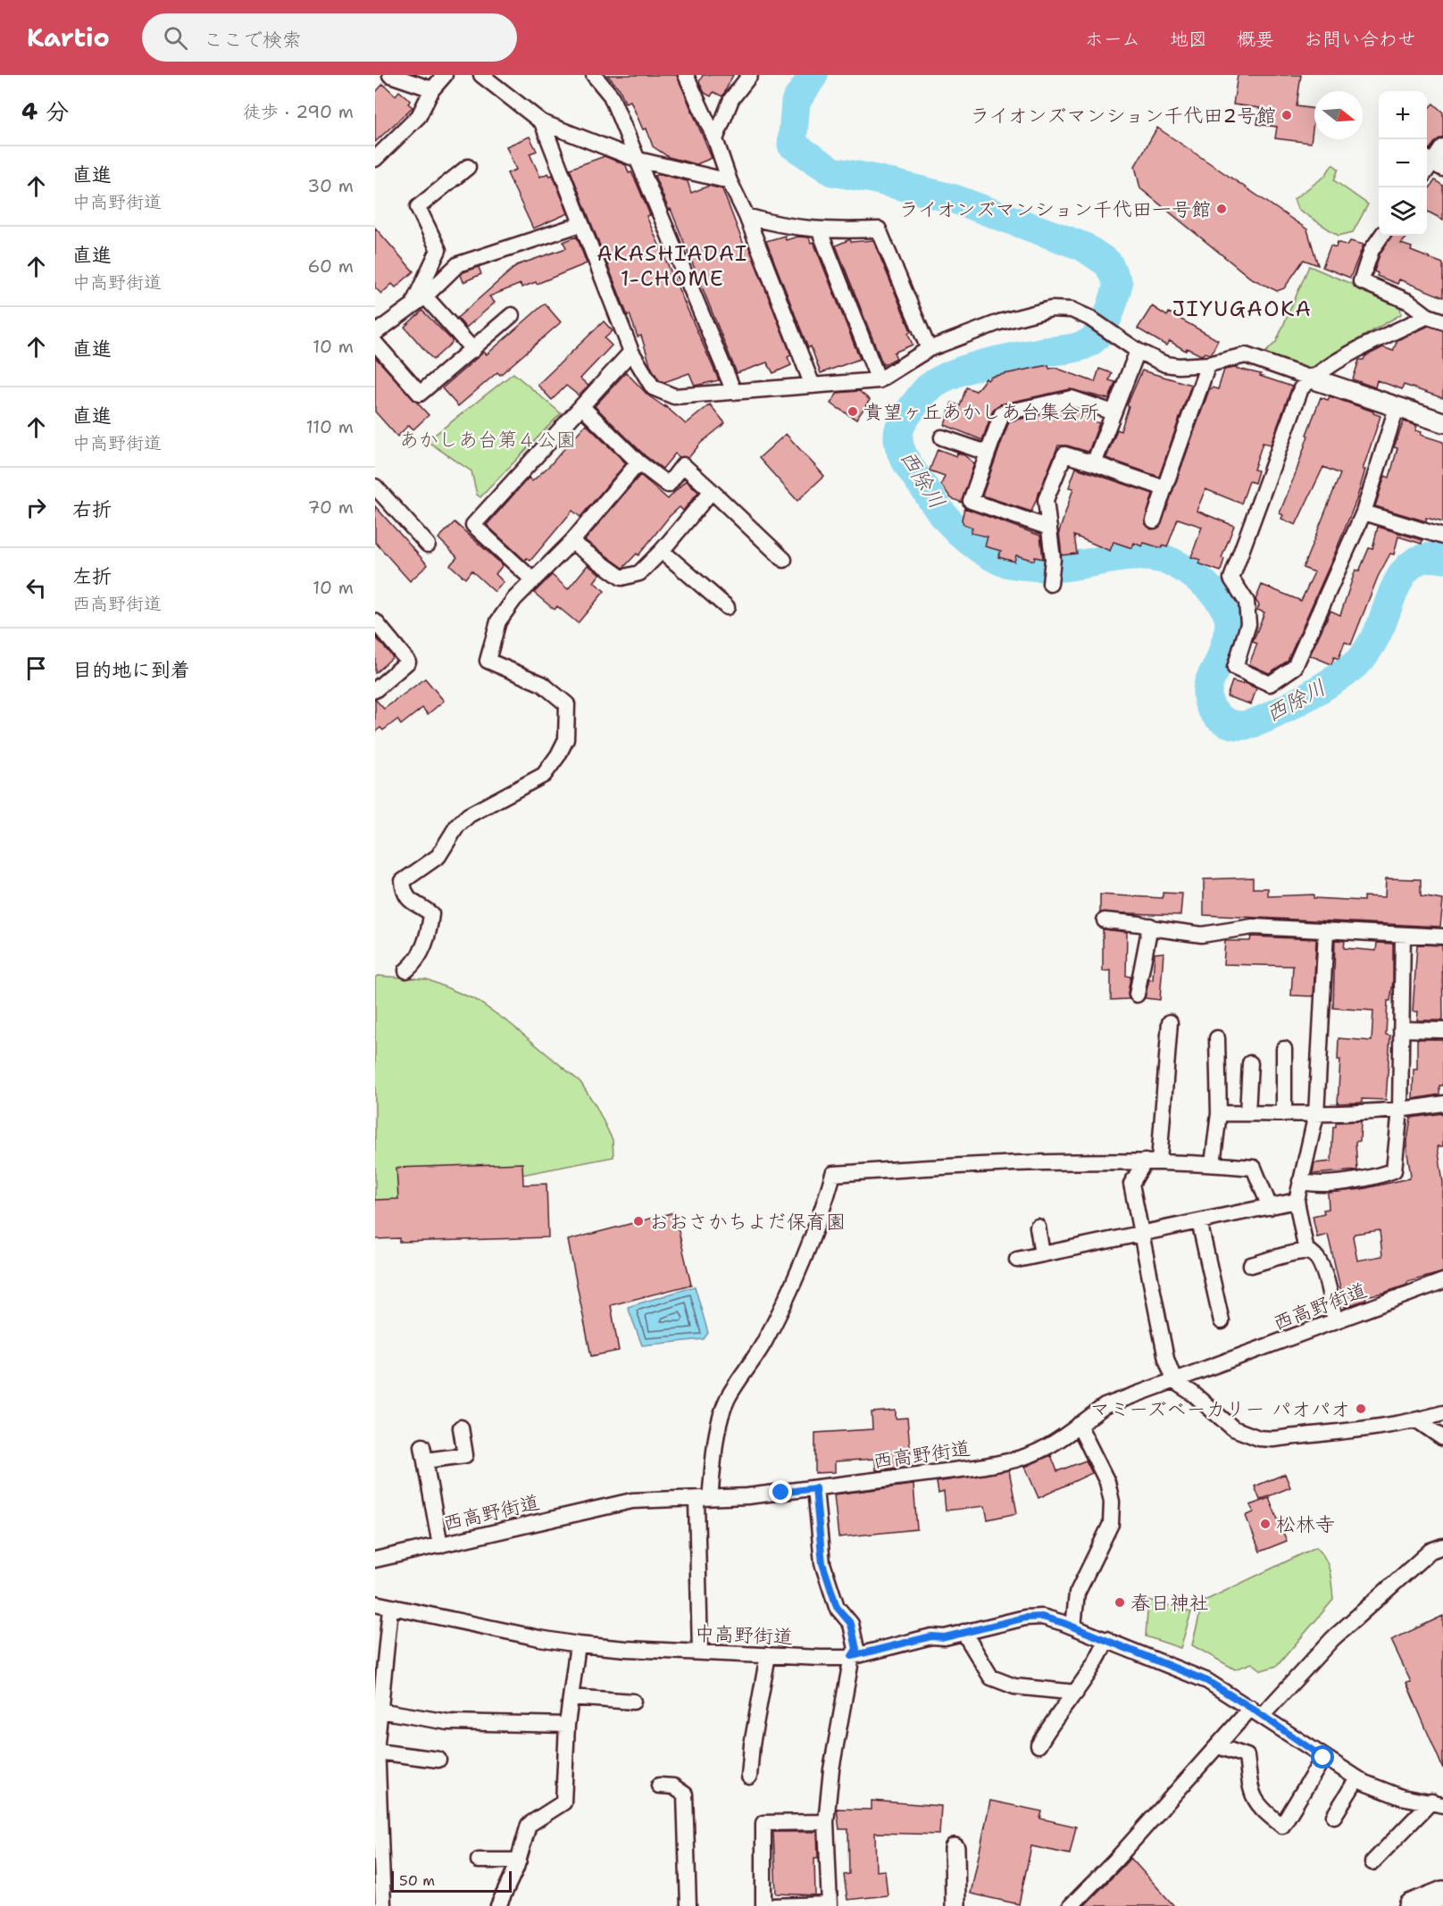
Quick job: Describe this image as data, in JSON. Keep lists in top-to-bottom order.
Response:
{
  "streets": {
    "street": ["西高野街道", "中高野街道"]
  },
  "districts": ["AKASHIADAI 1-CHOME", "JIYUGAOKA"],
  "water": ["西除川"],
  "parks": ["あかしあ台第４公園"],
  "places": [
    "ライオンズマンション千代田2号館",
    "ライオンズマンション千代田一号館",
    "貴望ヶ丘あかしあ台集会所",
    "おおさかちよだ保育園",
    "マミーズベーカリー パオパオ",
    "松林寺",
    "春日神社"
  ],
  "scale_bar": "50 m",
  "north": "right",
  "page": {
    "header": "Kartio",
    "search": "ここで検索",
    "nav": [
      "ホーム",
      "地図",
      "概要",
      "お問い合わせ"
    ],
    "heading": ["4 分", "徒歩 · 290 m"],
    "map_buttons": ["+", "−"],
    "list": [
      ["直進", "中高野街道", "30 m"],
      ["直進", "中高野街道", "60 m"],
      ["直進", "10 m"],
      ["直進", "中高野街道", "110 m"],
      ["右折", "70 m"],
      ["左折", "西高野街道", "10 m"],
      "目的地に到着"
    ],
    "scale": "50 m"
  }
}
